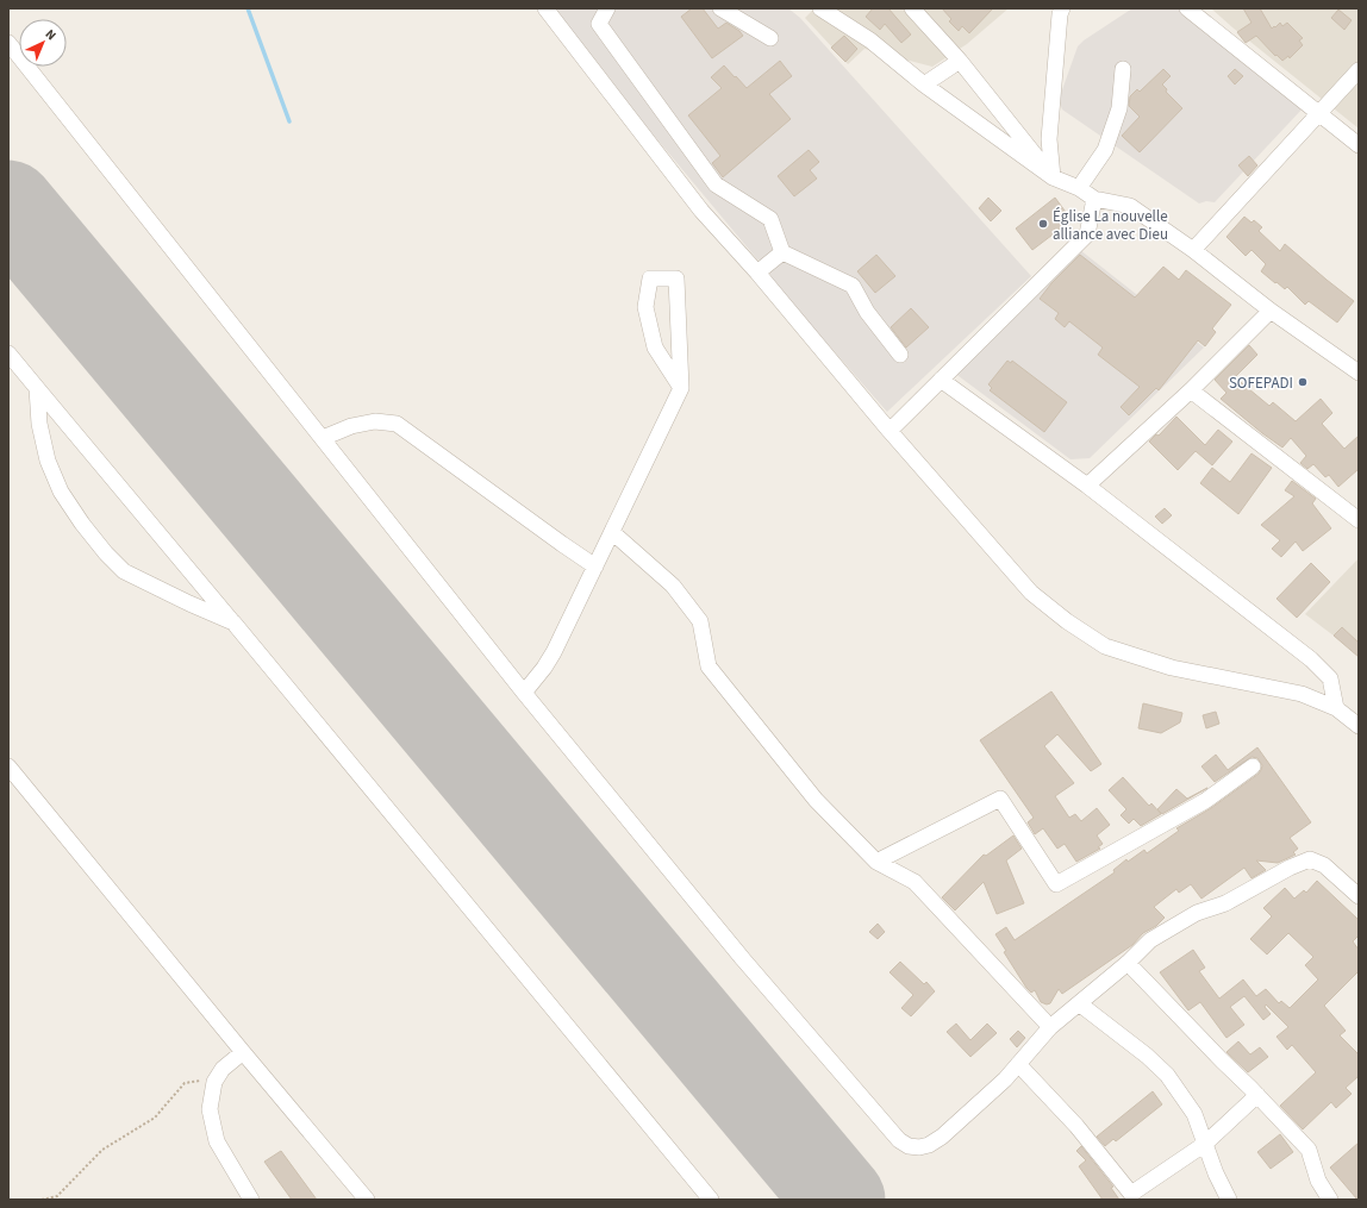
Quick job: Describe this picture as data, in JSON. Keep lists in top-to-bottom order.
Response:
{
  "places": ["Église La nouvelle alliance avec Dieu", "SOFEPADI"],
  "north": "top right"
}
